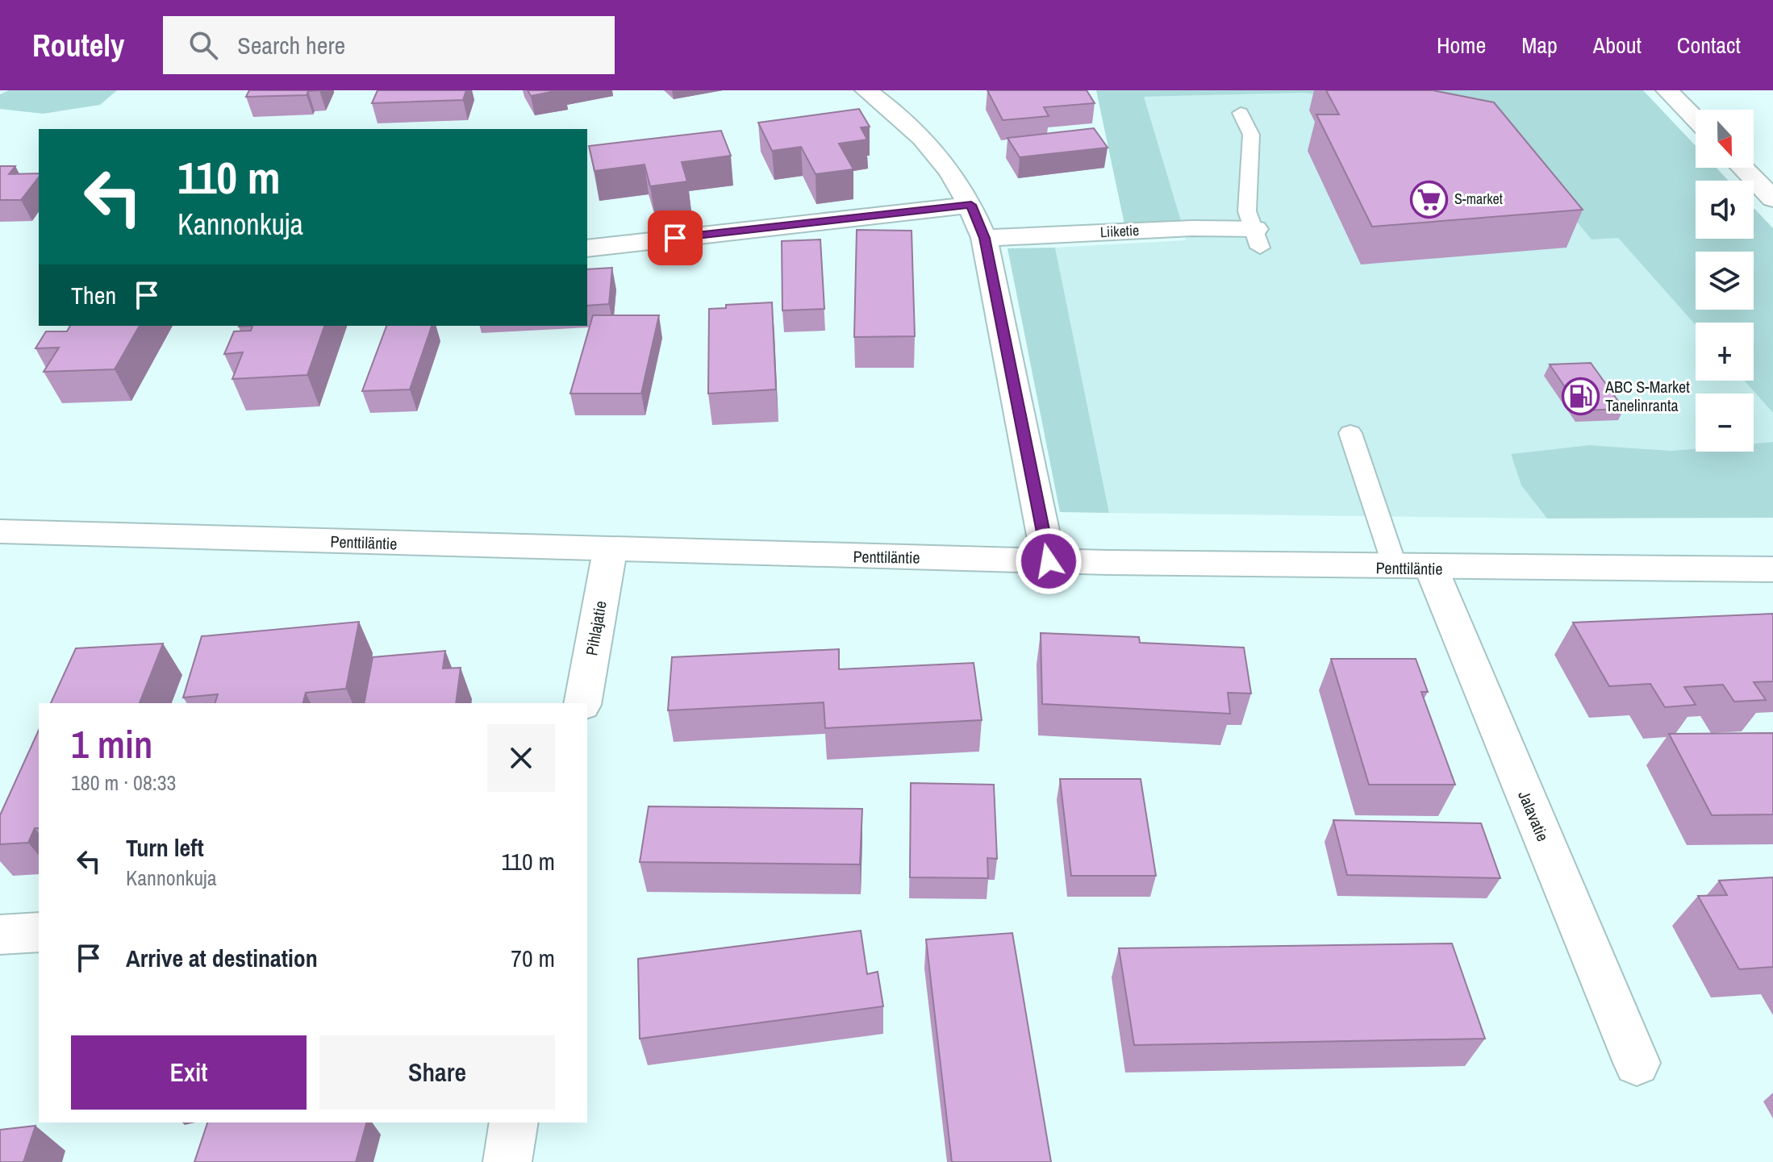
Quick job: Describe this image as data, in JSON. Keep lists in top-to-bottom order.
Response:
{
  "streets": {
    "street": [
      "Liiketie",
      "Penttiläntie",
      "Pihlajatie",
      "Jalavatie"
    ]
  },
  "crossings": [
    ["Penttiläntie", "Pihlajatie"],
    ["Penttiläntie", "Jalavatie"]
  ],
  "places": {
    "supermarket": ["S-market"],
    "fuel station": ["ABC S-Market Tanelinranta"]
  },
  "north": "bottom",
  "page": {
    "header": "Routely",
    "search": "Search here",
    "nav": [
      "Home",
      "Map",
      "About",
      "Contact"
    ],
    "map_buttons": ["+", "−"],
    "turn": ["110 m", "Kannonkuja"],
    "then": "Then",
    "heading": ["1 min", "180 m · 08:33"],
    "list": [
      {
        "name": "Turn left",
        "note": "Kannonkuja",
        "value": "110 m"
      },
      {
        "name": "Arrive at destination",
        "value": "70 m"
      }
    ],
    "buttons": ["Exit", "Share"]
  }
}
